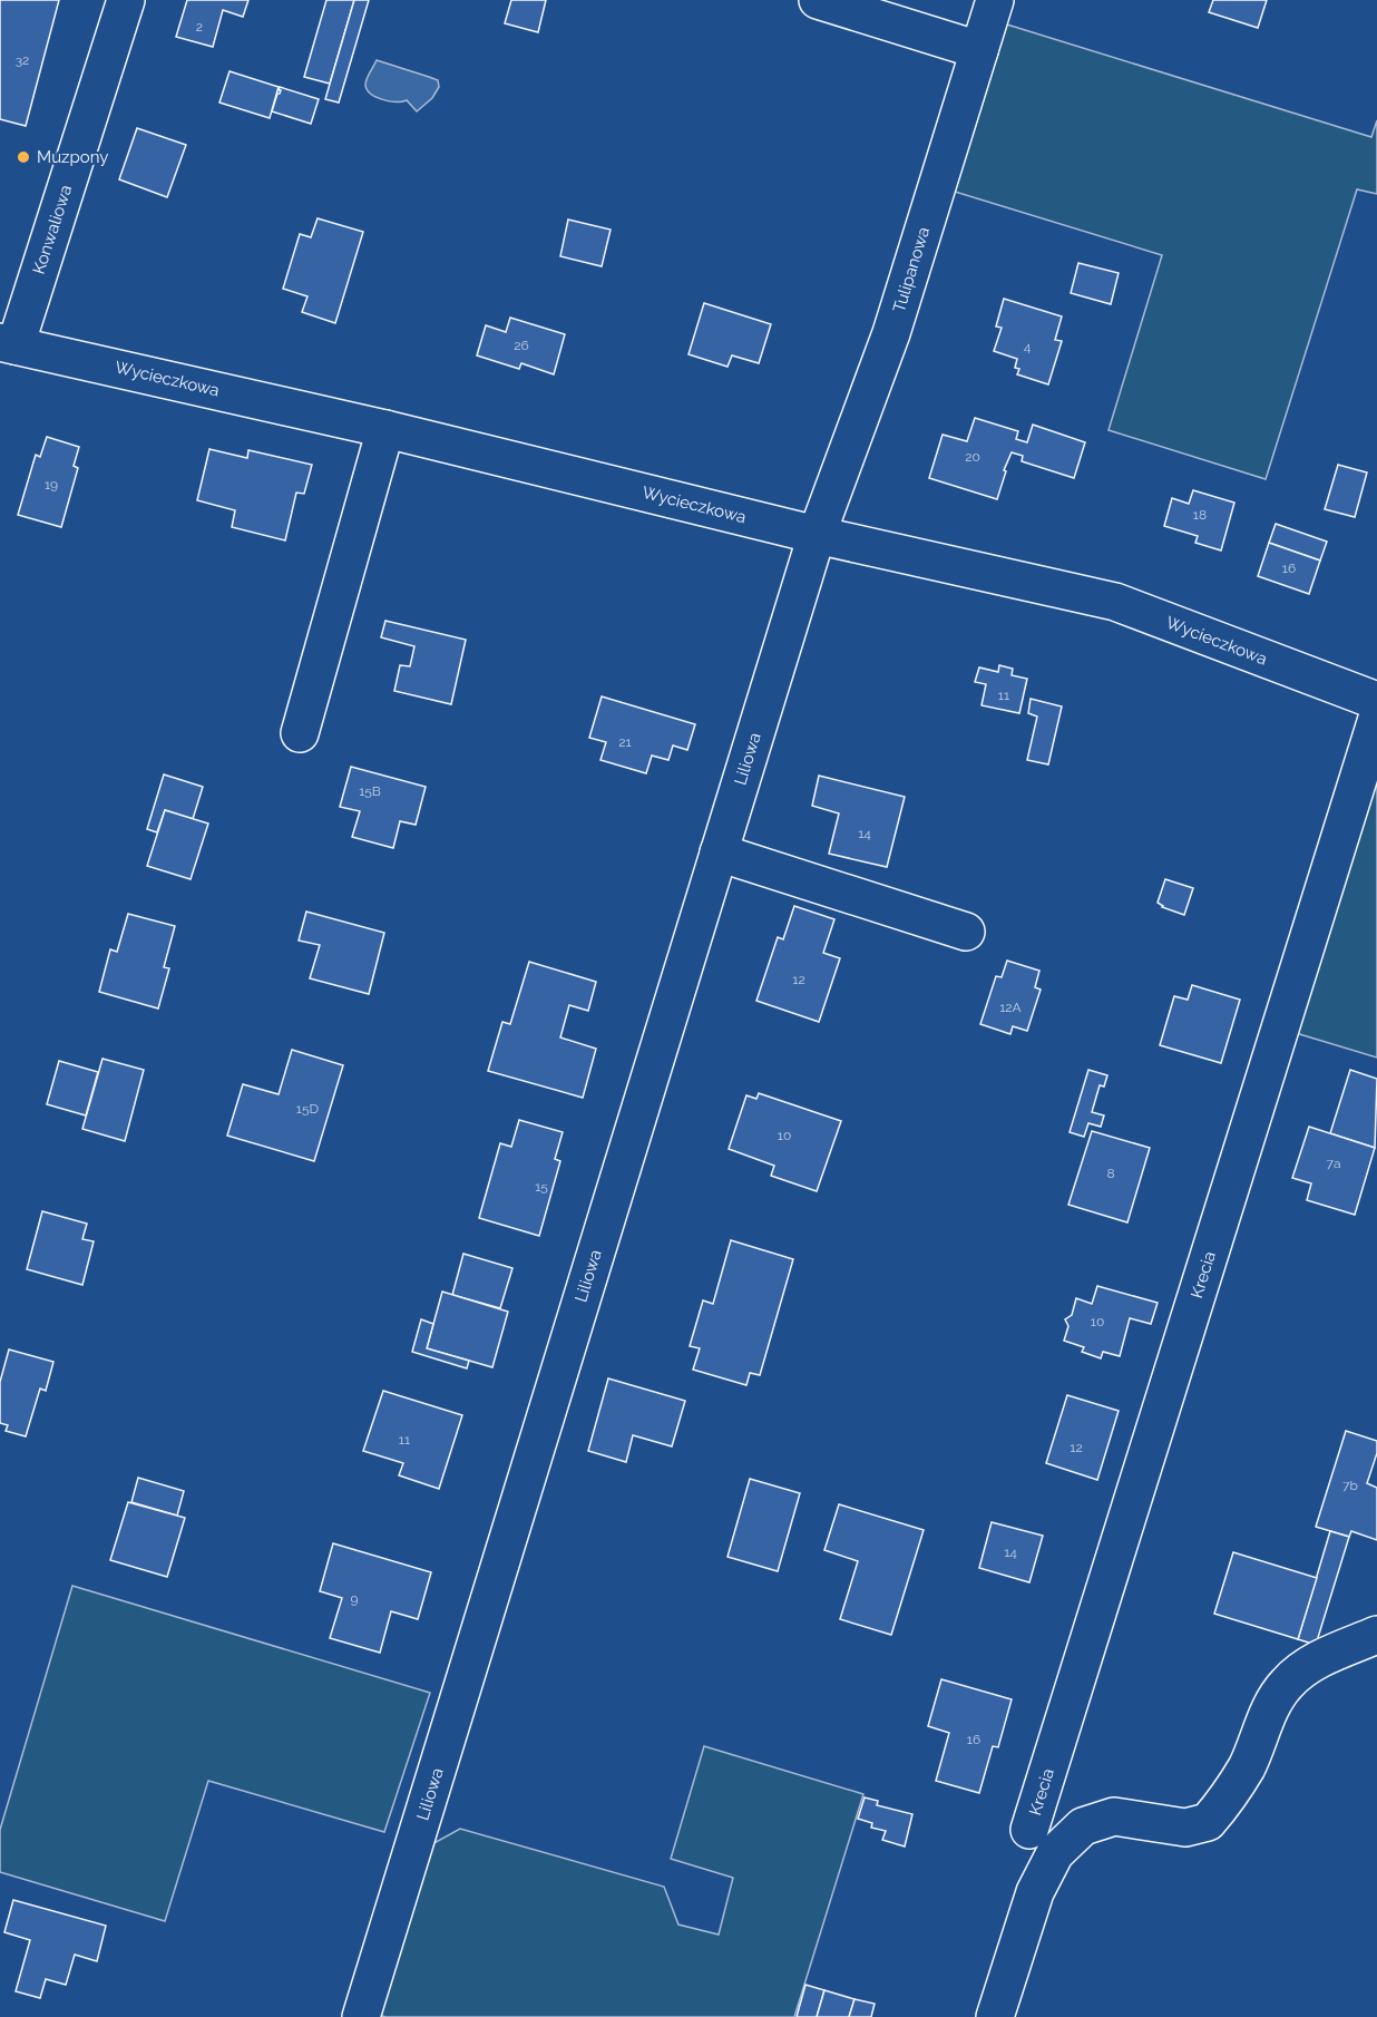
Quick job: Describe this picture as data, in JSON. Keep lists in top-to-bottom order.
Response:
{
  "streets": {
    "street": [
      "Konwaliowa",
      "Tulipanowa",
      "Wycieczkowa",
      "Liliowa",
      "Krecia"
    ]
  },
  "crossings": [
    ["Konwaliowa", "Wycieczkowa"],
    ["Tulipanowa", "Wycieczkowa"],
    ["Tulipanowa", "Liliowa"],
    ["Wycieczkowa", "Liliowa"]
  ],
  "places": ["Muzpony"],
  "house_numbers": [
    "2",
    "32",
    "26",
    "4",
    "20",
    "19",
    "18",
    "16",
    "11",
    "21",
    "15B",
    "14",
    "12",
    "12A",
    "15D",
    "10",
    "7a",
    "8",
    "15",
    "10",
    "11",
    "12",
    "7b",
    "14",
    "9",
    "16"
  ]
}
